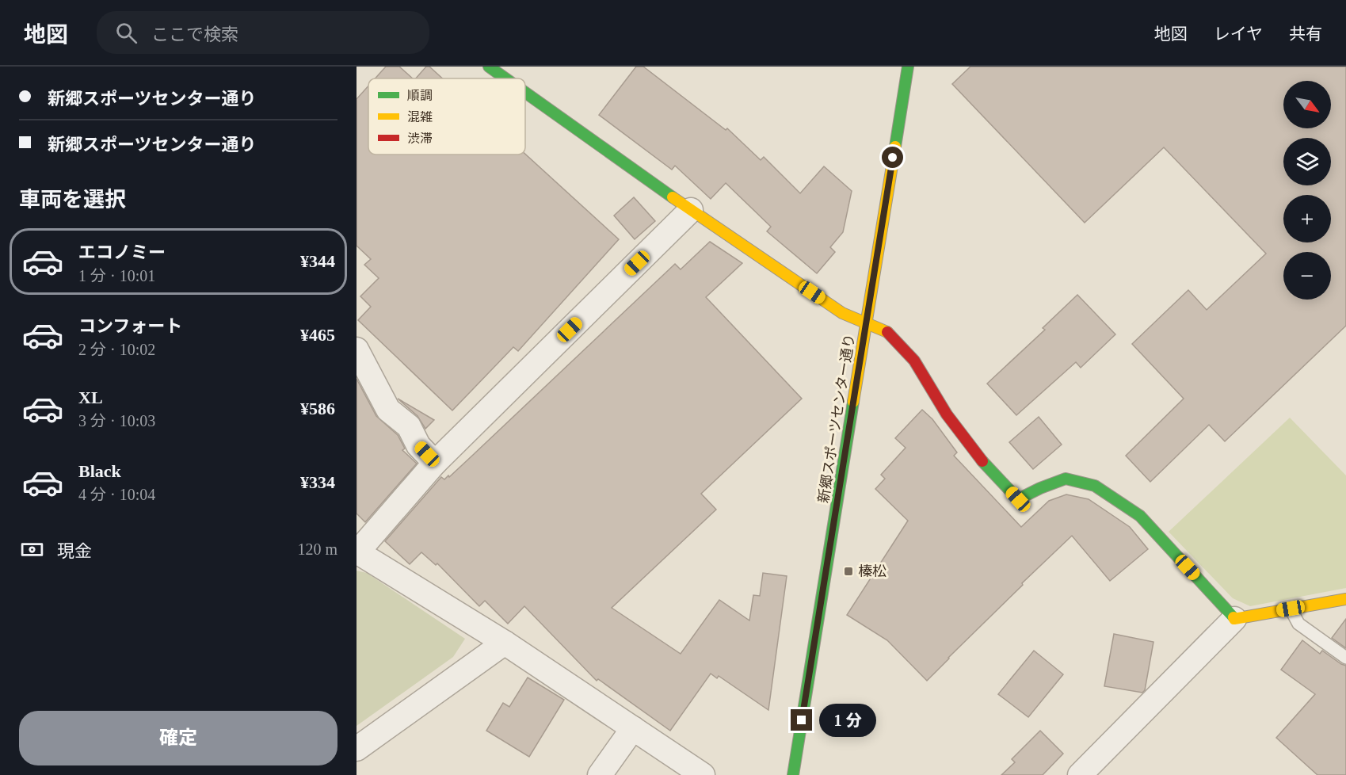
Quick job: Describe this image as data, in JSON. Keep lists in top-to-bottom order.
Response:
{
  "streets": {
    "street": ["新郷スポーツセンター通り"]
  },
  "places": {
    "transit": ["榛松"]
  },
  "legend": ["順調", "混雑", "渋滞"],
  "north": "bottom right",
  "page": {
    "header": "地図",
    "search": "ここで検索",
    "nav": ["地図", "レイヤ", "共有"],
    "banner": ["新郷スポーツセンター通り", "新郷スポーツセンター通り"],
    "map_buttons": ["+", "−"],
    "heading": "車両を選択",
    "list": [
      {
        "name": "エコノミー",
        "note": "1 分 · 10:01",
        "value": "¥344"
      },
      {
        "name": "コンフォート",
        "note": "2 分 · 10:02",
        "value": "¥465"
      },
      {
        "name": "XL",
        "note": "3 分 · 10:03",
        "value": "¥586"
      },
      {
        "name": "Black",
        "note": "4 分 · 10:04",
        "value": "¥334"
      }
    ],
    "pay": ["現金", "120 m"],
    "buttons": "確定",
    "bubble": "1 分"
  }
}
